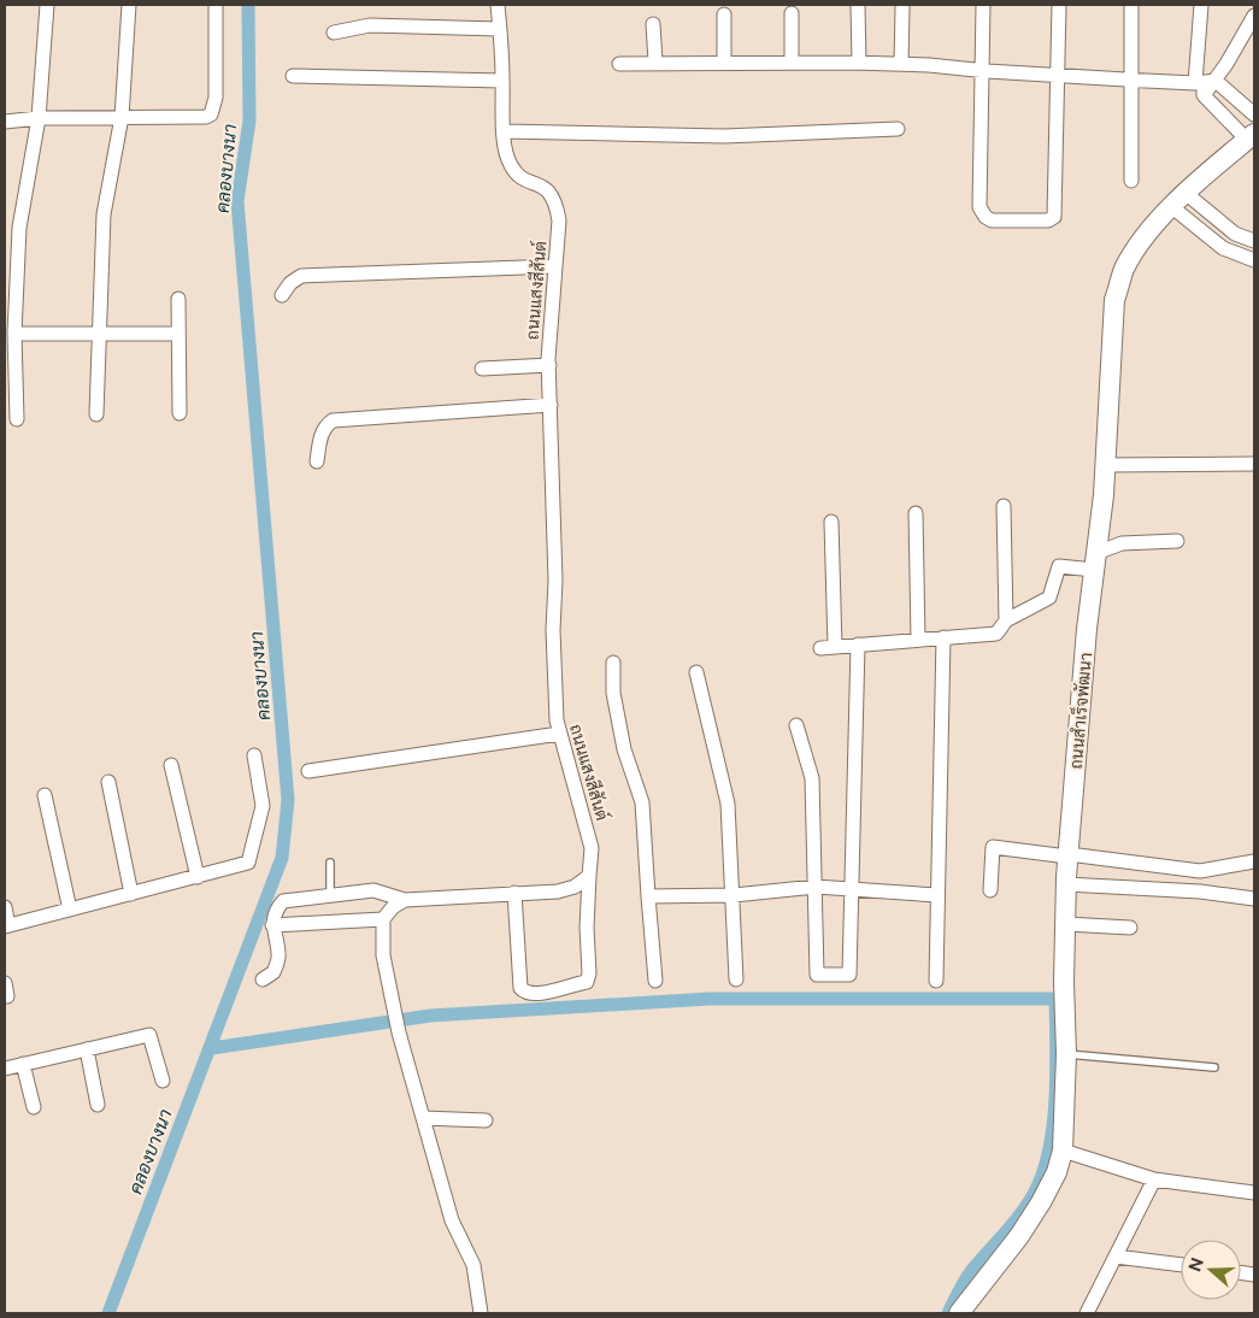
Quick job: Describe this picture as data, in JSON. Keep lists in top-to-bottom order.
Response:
{
  "streets": {
    "street": ["ถนนแสงสีสันต์", "ถนนสำเร็จพัฒนา"]
  },
  "water": ["คลองบางนา"],
  "north": "left"
}
